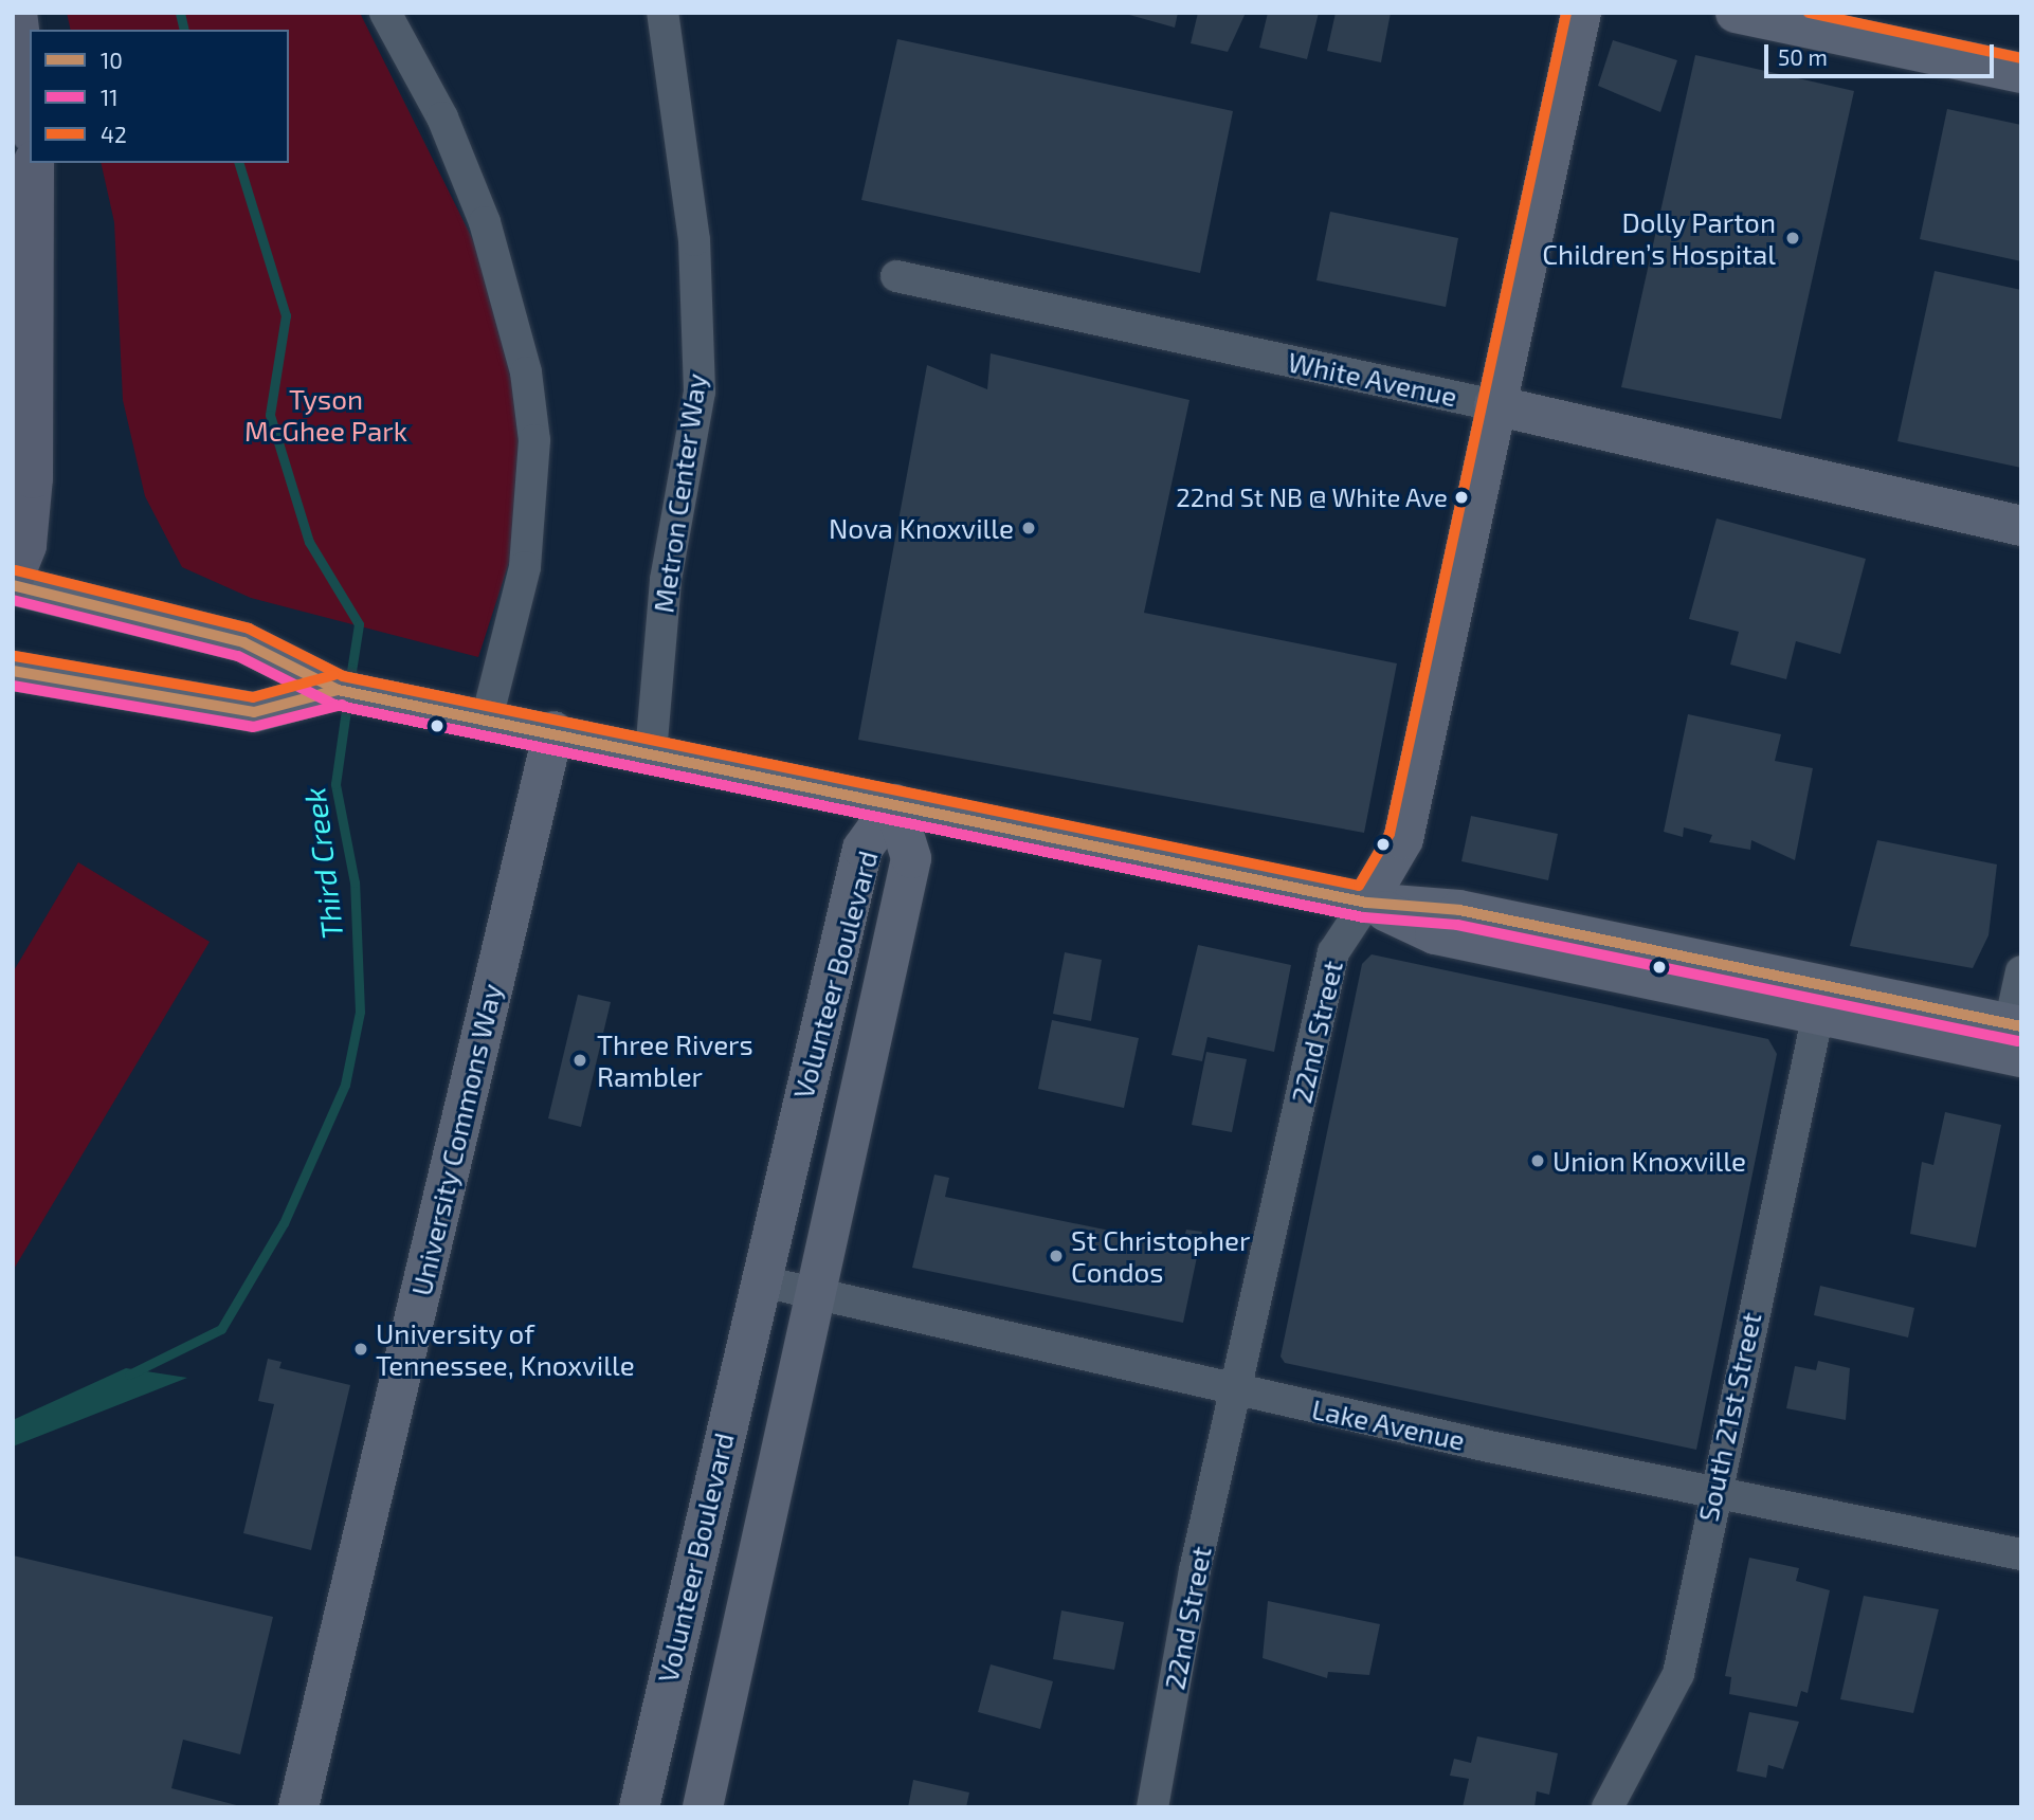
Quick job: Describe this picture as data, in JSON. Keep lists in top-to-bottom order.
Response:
{
  "streets": {
    "street": [
      "White Avenue",
      "Metron Center Way",
      "Volunteer Boulevard",
      "22nd Street",
      "University Commons Way",
      "South 21st Street",
      "Lake Avenue"
    ]
  },
  "crossings": [
    ["White Avenue", "22nd Street"],
    ["Volunteer Boulevard", "Lake Avenue"],
    ["22nd Street", "Lake Avenue"],
    ["South 21st Street", "Lake Avenue"]
  ],
  "water": ["Third Creek"],
  "parks": ["Tyson McGhee Park"],
  "places": [
    "Dolly Parton Children’s Hospital",
    "22nd St NB @ White Ave",
    "Nova Knoxville",
    "Three Rivers Rambler",
    "Union Knoxville",
    "St Christopher Condos",
    "University of Tennessee, Knoxville"
  ],
  "lines": ["transit line 42", "transit line 10", "transit line 11"],
  "legend": ["10", "11", "42"],
  "scale_bar": "50 m"
}
